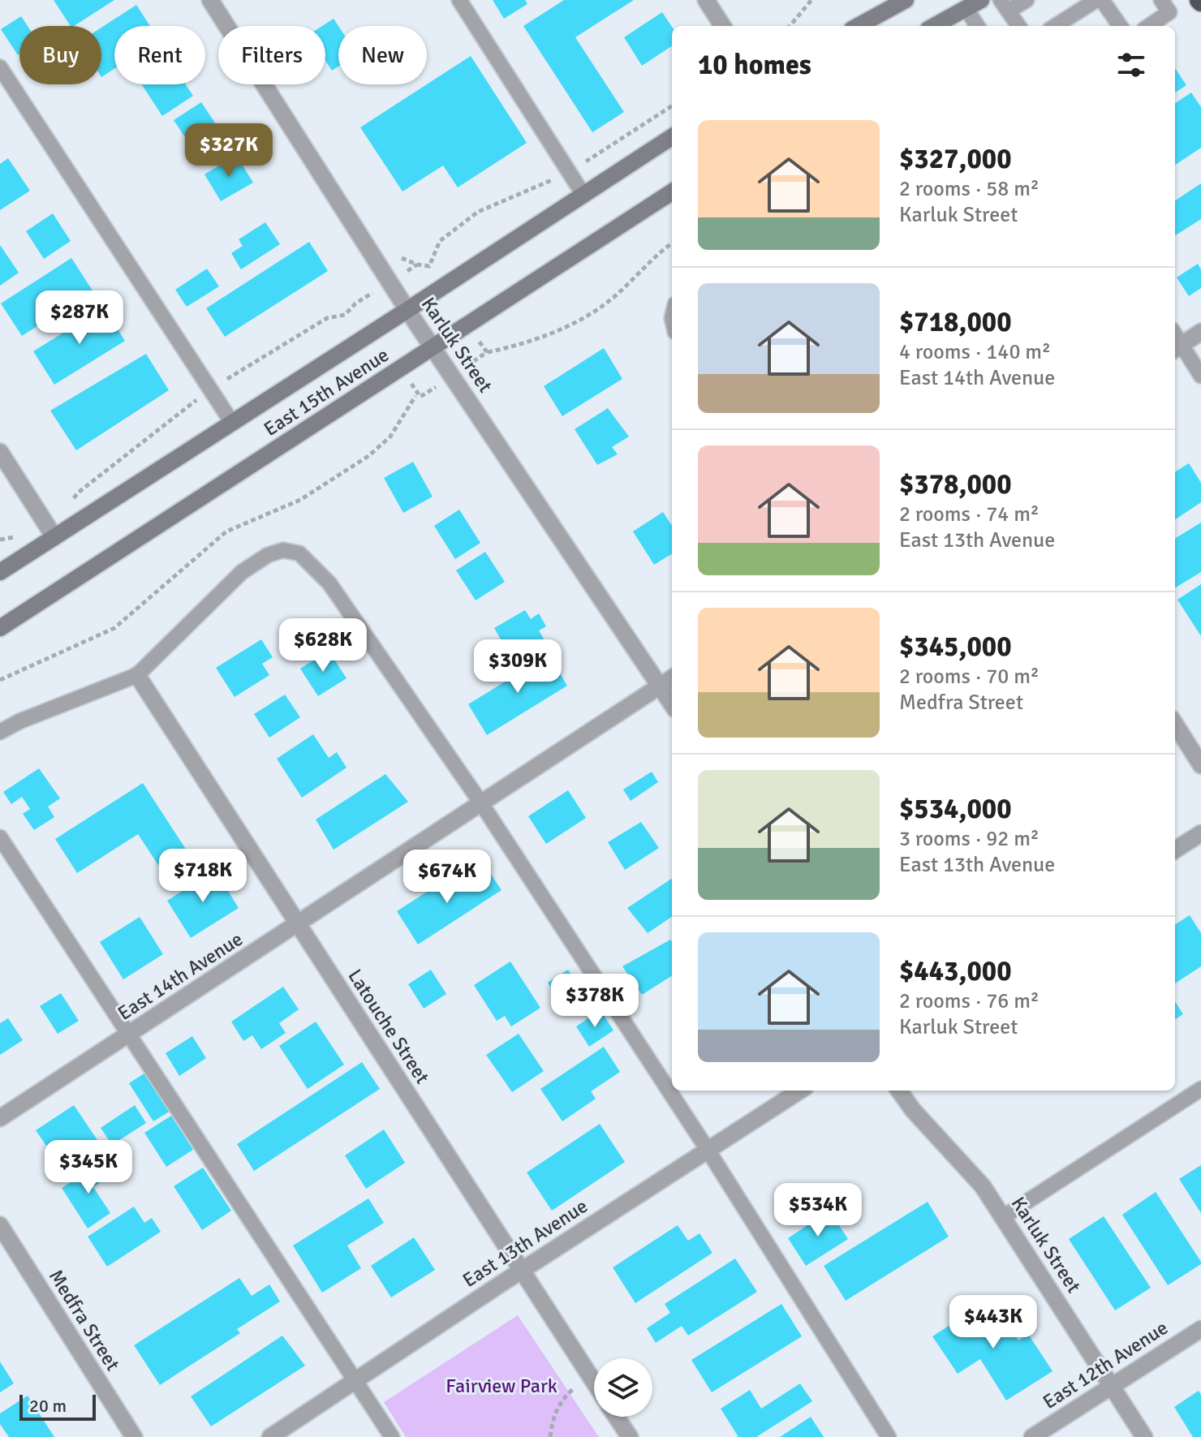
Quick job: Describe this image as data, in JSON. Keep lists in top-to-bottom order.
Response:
{
  "streets": {
    "main road": ["East 15th Avenue"],
    "street": [
      "Karluk Street",
      "East 14th Avenue",
      "Latouche Street",
      "East 13th Avenue",
      "Medfra Street",
      "East 12th Avenue"
    ]
  },
  "crossings": [
    ["Karluk Street", "East 15th Avenue"],
    ["Karluk Street", "East 14th Avenue"],
    ["Karluk Street", "East 12th Avenue"],
    ["East 14th Avenue", "Latouche Street"],
    ["Latouche Street", "East 13th Avenue"]
  ],
  "parks": ["Fairview Park"],
  "scale_bar": "20 m",
  "page": {
    "chip": [
      "Buy",
      "Rent",
      "Filters",
      "New"
    ],
    "heading": "10 homes",
    "list": [
      {
        "name": "$327,000",
        "note": "2 rooms · 58 m² · Karluk Street"
      },
      {
        "name": "$718,000",
        "note": "4 rooms · 140 m² · East 14th Avenue"
      },
      {
        "name": "$378,000",
        "note": "2 rooms · 74 m² · East 13th Avenue"
      },
      {
        "name": "$345,000",
        "note": "2 rooms · 70 m² · Medfra Street"
      },
      {
        "name": "$534,000",
        "note": "3 rooms · 92 m² · East 13th Avenue"
      },
      {
        "name": "$443,000",
        "note": "2 rooms · 76 m² · Karluk Street"
      }
    ],
    "price": [
      "$327K",
      "$287K",
      "$628K",
      "$309K",
      "$718K",
      "$674K",
      "$378K",
      "$345K",
      "$534K",
      "$443K"
    ],
    "scale": "20 m"
  }
}
